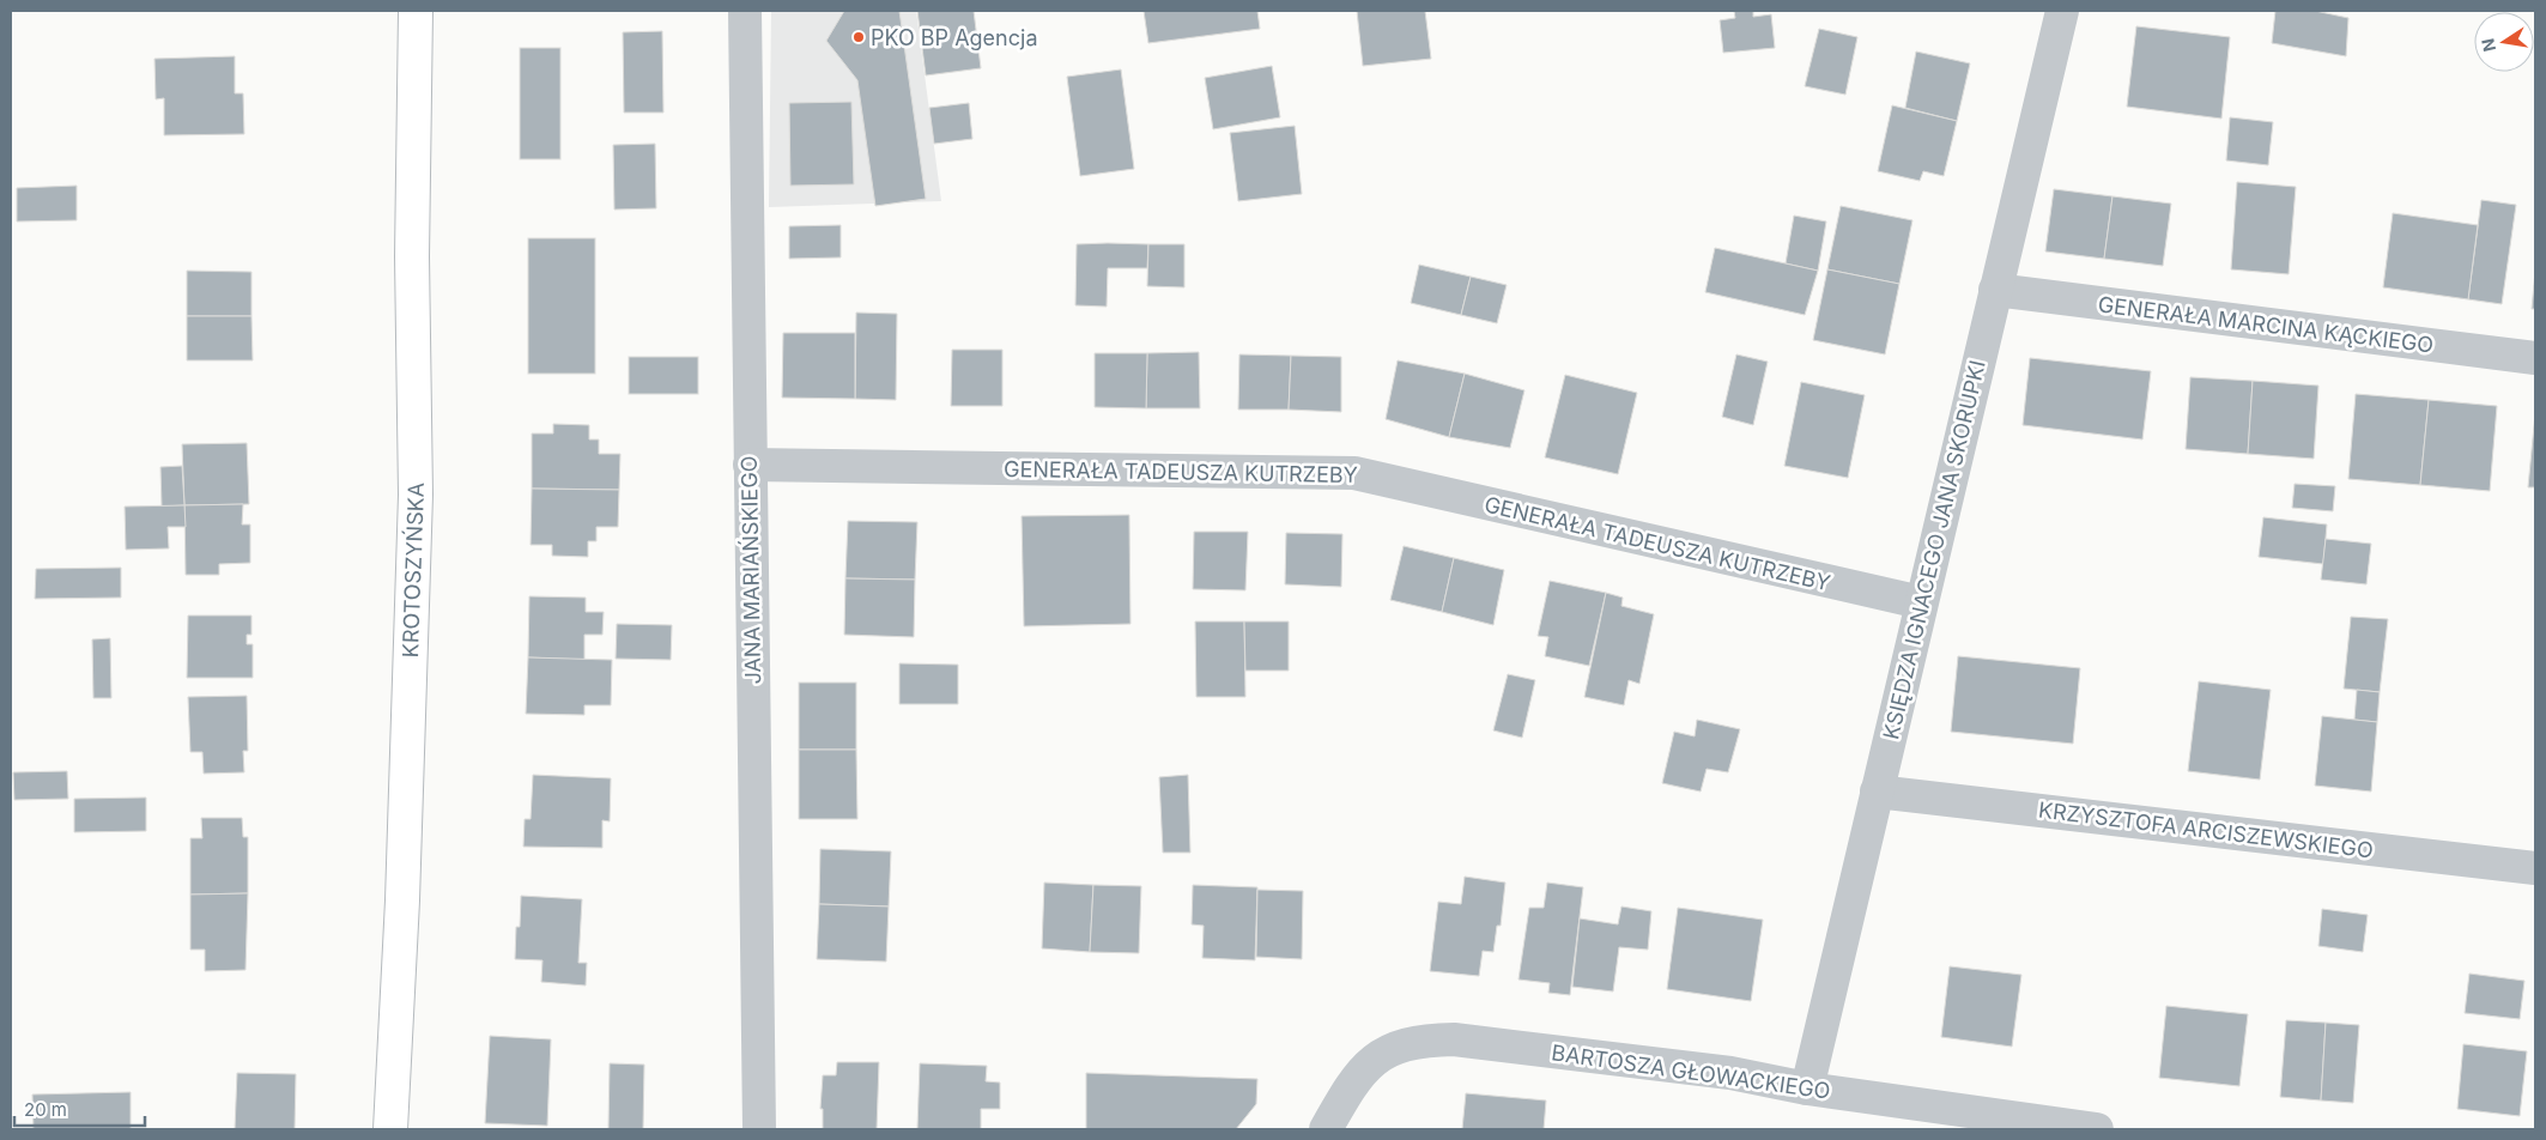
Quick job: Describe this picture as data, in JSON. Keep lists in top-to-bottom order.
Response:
{
  "streets": {
    "main road": ["KROTOSZYŃSKA"],
    "street": [
      "GENERAŁA MARCINA KĄCKIEGO",
      "GENERAŁA TADEUSZA KUTRZEBY",
      "KSIĘDZA IGNACEGO JANA SKORUPKI",
      "JANA MARIAŃSKIEGO",
      "KRZYSZTOFA ARCISZEWSKIEGO",
      "BARTOSZA GŁOWACKIEGO"
    ]
  },
  "crossings": [
    ["GENERAŁA MARCINA KĄCKIEGO", "KSIĘDZA IGNACEGO JANA SKORUPKI"],
    ["GENERAŁA TADEUSZA KUTRZEBY", "KSIĘDZA IGNACEGO JANA SKORUPKI"],
    ["GENERAŁA TADEUSZA KUTRZEBY", "JANA MARIAŃSKIEGO"],
    ["KSIĘDZA IGNACEGO JANA SKORUPKI", "KRZYSZTOFA ARCISZEWSKIEGO"],
    ["KSIĘDZA IGNACEGO JANA SKORUPKI", "BARTOSZA GŁOWACKIEGO"]
  ],
  "places": ["PKO BP Agencja"],
  "scale_bar": "20 m",
  "north": "left"
}
